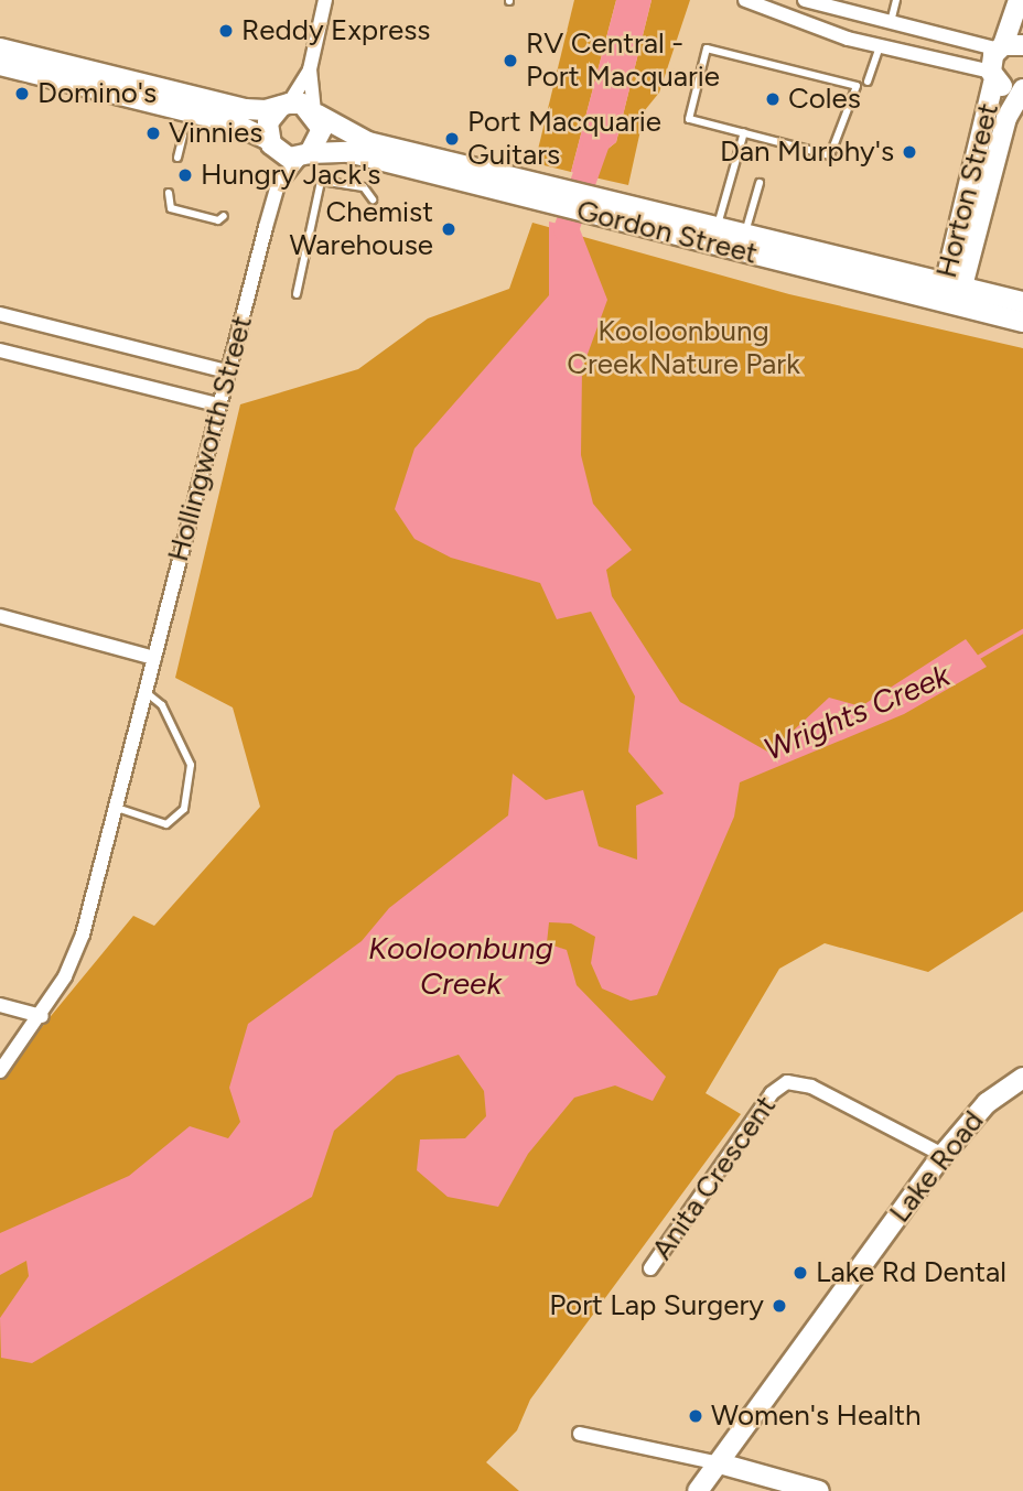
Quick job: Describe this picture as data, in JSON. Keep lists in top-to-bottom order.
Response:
{
  "streets": {
    "main road": ["Horton Street", "Gordon Street", "Lake Road"],
    "street": ["Hollingworth Street", "Anita Crescent"]
  },
  "crossings": [
    ["Horton Street", "Gordon Street"],
    ["Gordon Street", "Hollingworth Street"],
    ["Lake Road", "Anita Crescent"]
  ],
  "water": ["Wrights Creek", "Kooloonbung Creek"],
  "parks": ["Kooloonbung Creek Nature Park"],
  "places": [
    "Reddy Express",
    "RV Central - Port Macquarie",
    "Domino's",
    "Coles",
    "Vinnies",
    "Port Macquarie Guitars",
    "Dan Murphy's",
    "Hungry Jack's",
    "Chemist Warehouse",
    "Lake Rd Dental",
    "Port Lap Surgery",
    "Women's Health"
  ]
}
